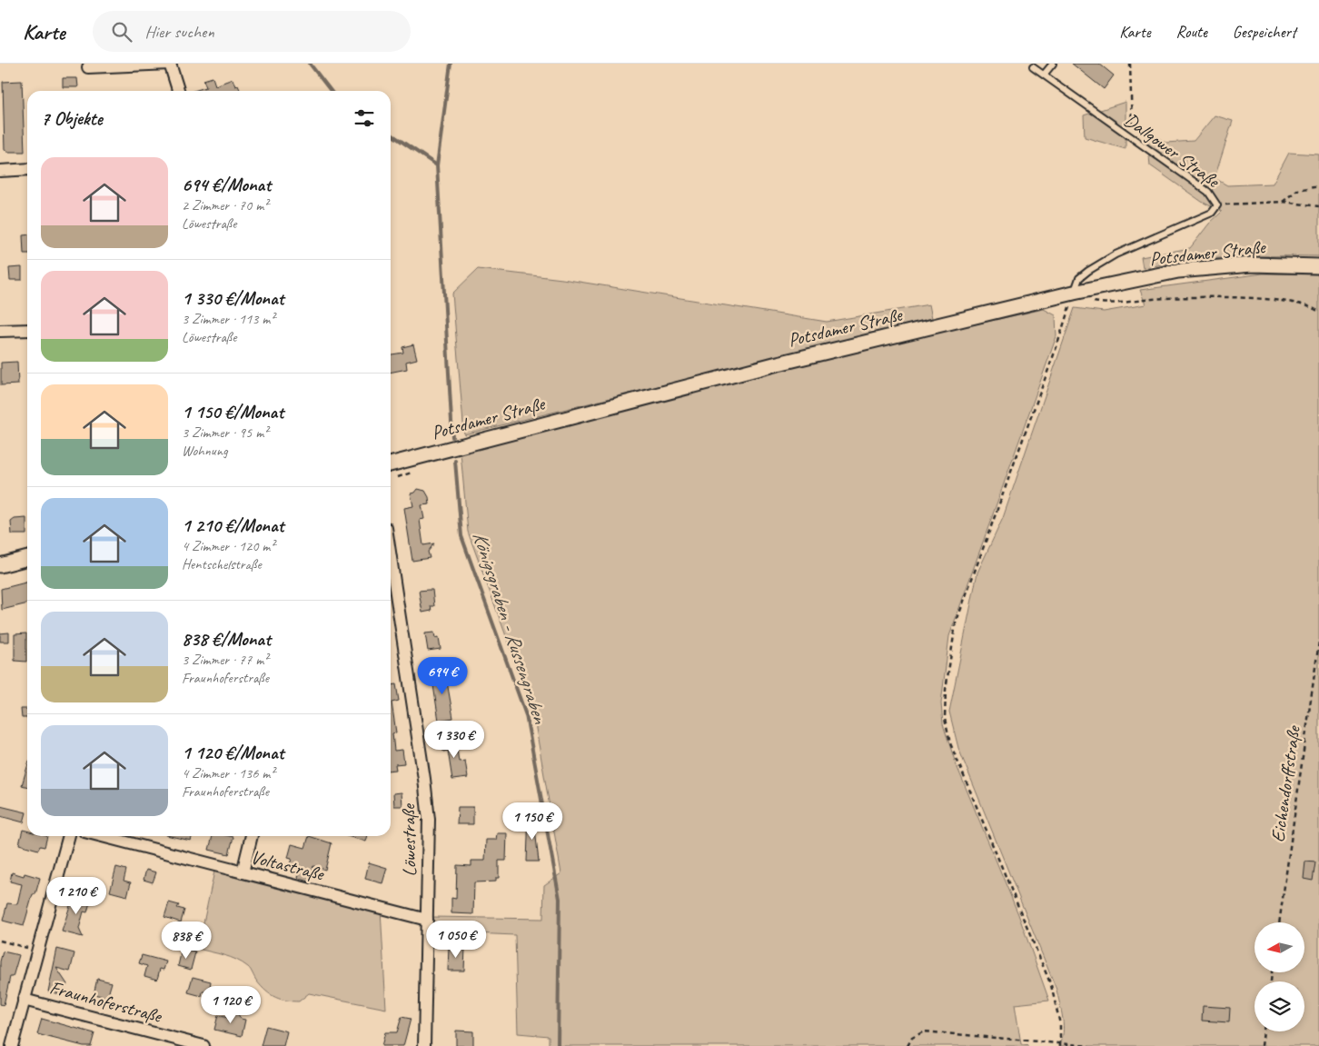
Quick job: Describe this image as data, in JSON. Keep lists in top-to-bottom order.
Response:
{
  "streets": {
    "street": [
      "Potsdamer Straße",
      "Löwestraße",
      "Voltastraße",
      "Fraunhoferstraße"
    ],
    "lane": ["Dallgower Straße"],
    "path": ["Eichendorffstraße"]
  },
  "crossings": [
    ["Dallgower Straße", "Potsdamer Straße"],
    ["Löwestraße", "Voltastraße"]
  ],
  "water": ["Königsgraben - Russengraben"],
  "north": "left",
  "page": {
    "header": "Karte",
    "search": "Hier suchen",
    "nav": ["Karte", "Route", "Gespeichert"],
    "heading": "7 Objekte",
    "list": [
      {
        "name": "694 €/Monat",
        "note": "2 Zimmer · 70 m² · Löwestraße"
      },
      {
        "name": "1 330 €/Monat",
        "note": "3 Zimmer · 113 m² · Löwestraße"
      },
      {
        "name": "1 150 €/Monat",
        "note": "3 Zimmer · 95 m² · Wohnung"
      },
      {
        "name": "1 210 €/Monat",
        "note": "4 Zimmer · 120 m² · Hentschelstraße"
      },
      {
        "name": "838 €/Monat",
        "note": "3 Zimmer · 77 m² · Fraunhoferstraße"
      },
      {
        "name": "1 120 €/Monat",
        "note": "4 Zimmer · 136 m² · Fraunhoferstraße"
      }
    ],
    "price": [
      "694 €",
      "1 330 €",
      "1 150 €",
      "1 210 €",
      "1 050 €",
      "838 €",
      "1 120 €"
    ]
  }
}
